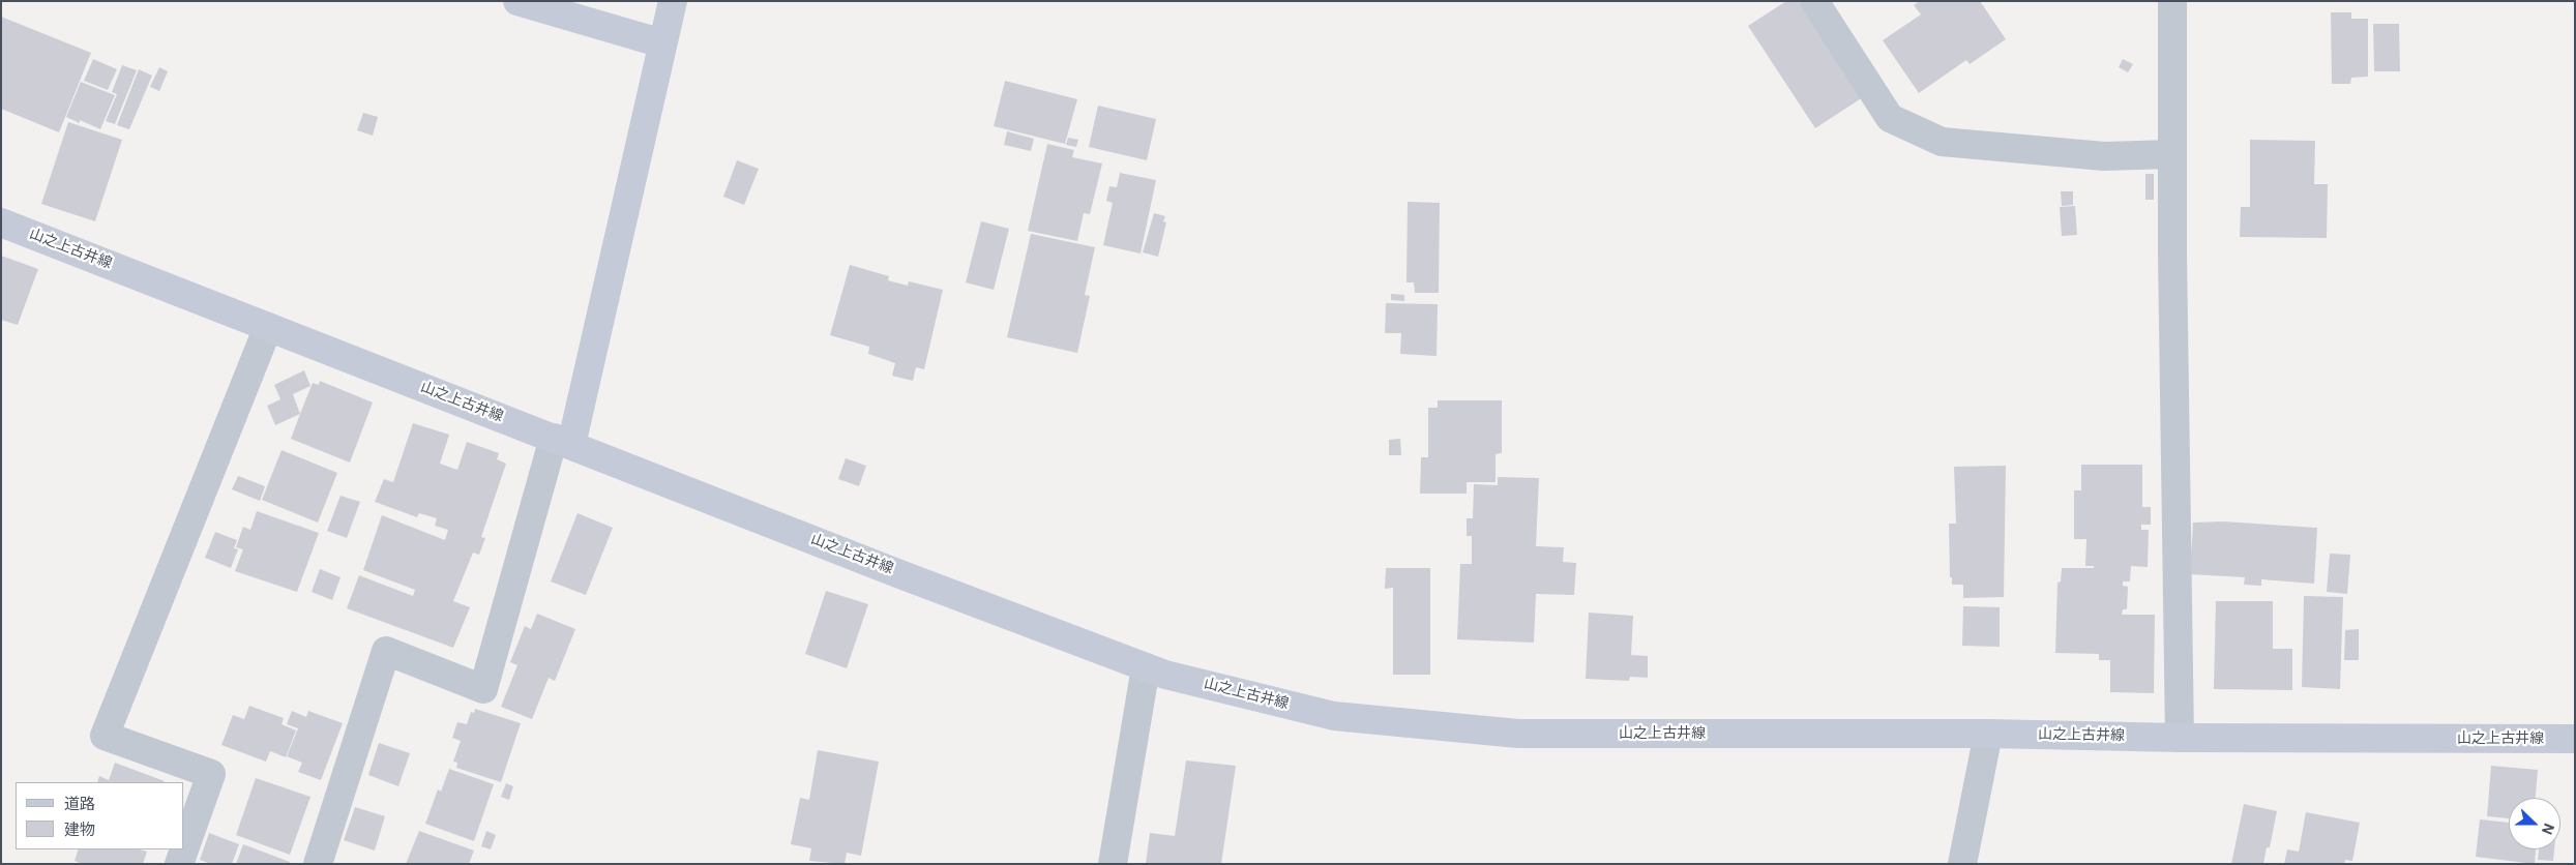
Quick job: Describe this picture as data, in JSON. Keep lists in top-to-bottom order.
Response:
{
  "streets": {
    "main road": ["山之上古井線"]
  },
  "legend": ["道路", "建物"],
  "north": "right"
}
